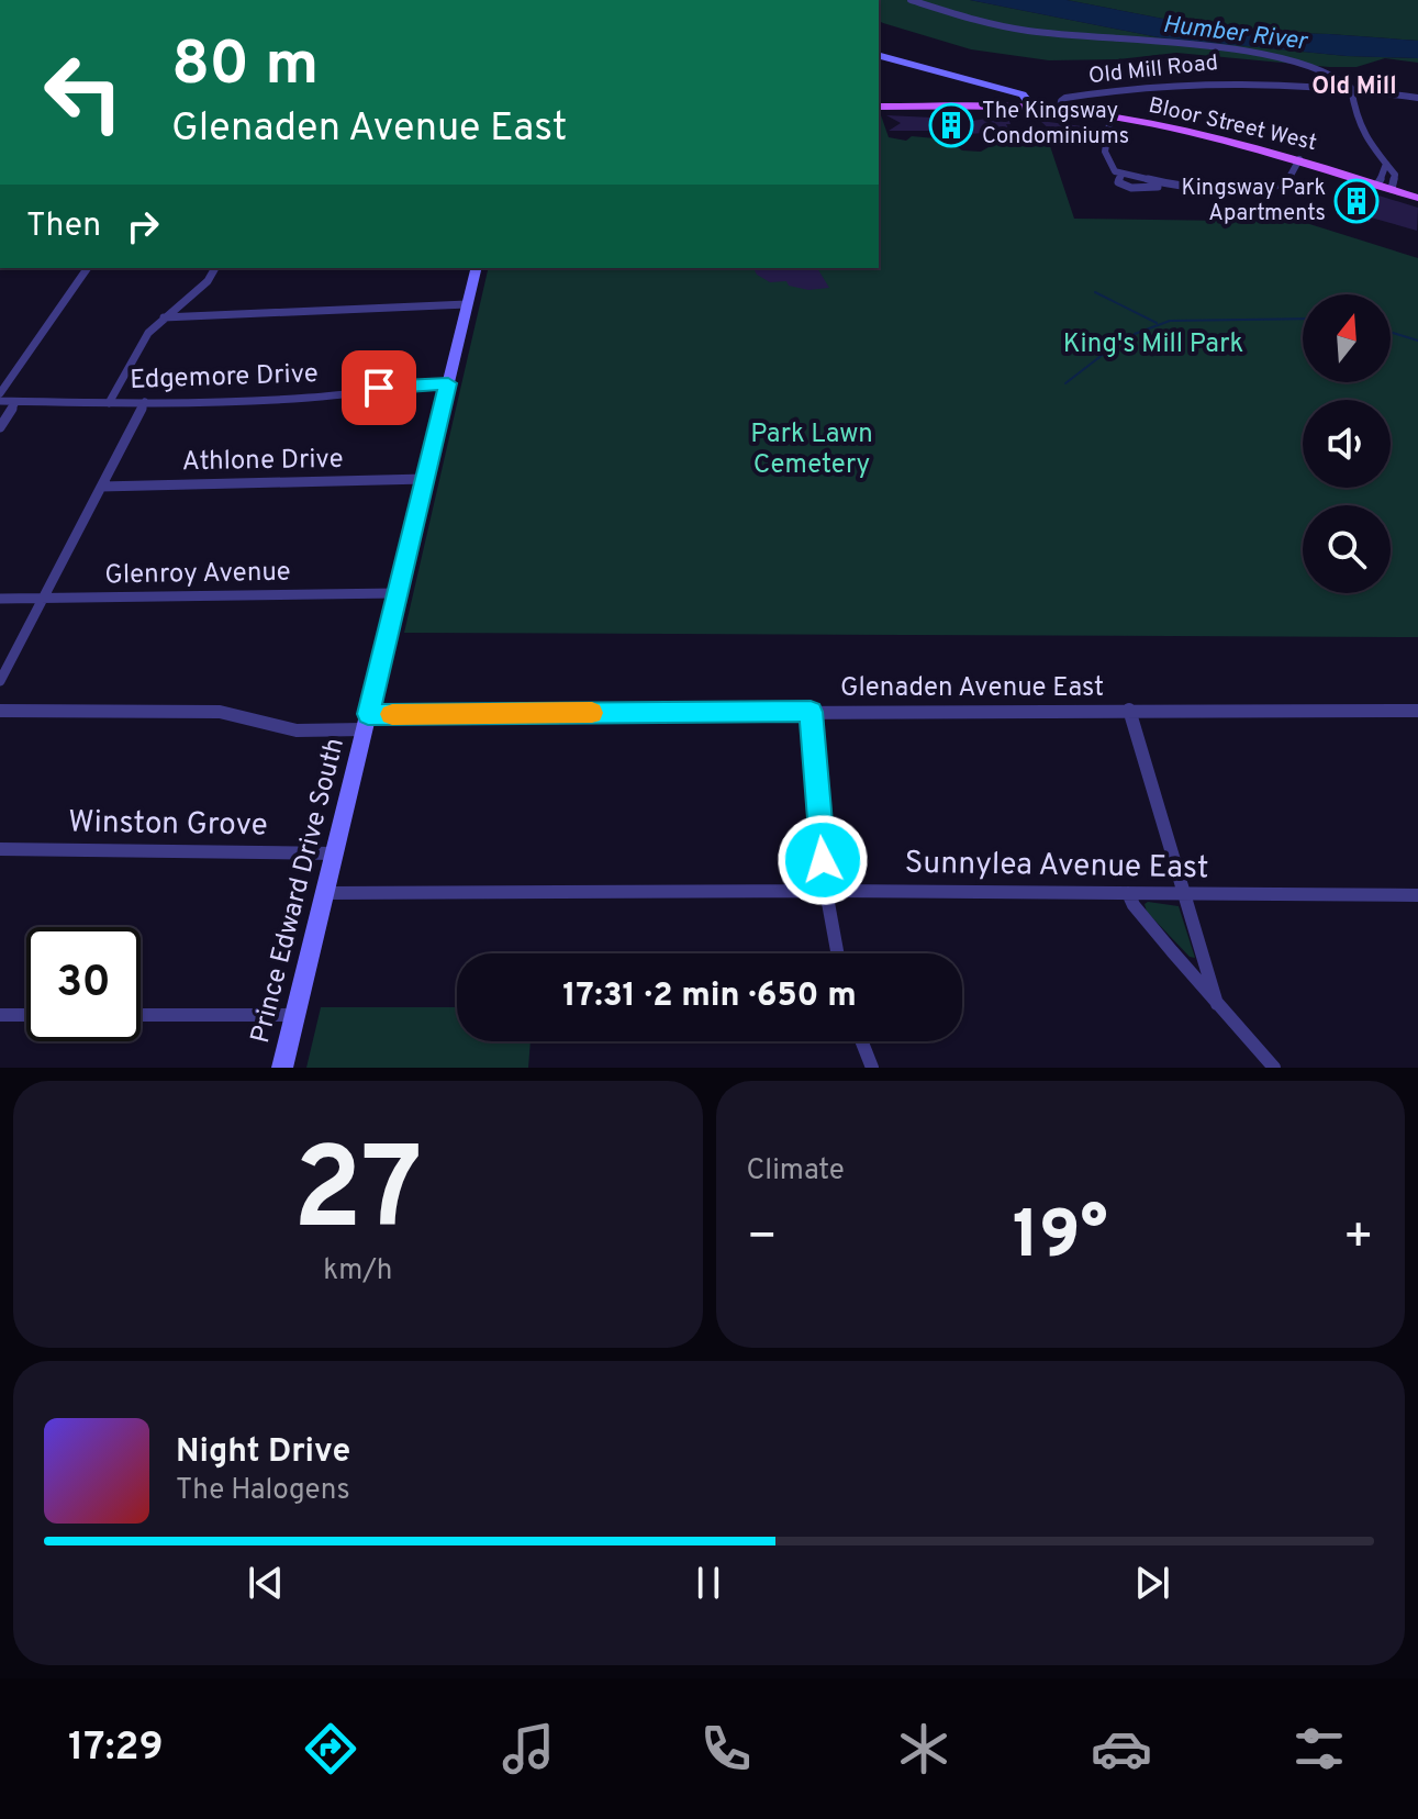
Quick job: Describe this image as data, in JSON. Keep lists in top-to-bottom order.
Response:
{
  "streets": {
    "main road": ["Bloor Street West"],
    "street": [
      "Old Mill Road",
      "Edgemore Drive",
      "Athlone Drive",
      "Glenroy Avenue",
      "Glenaden Avenue East",
      "Winston Grove",
      "Sunnylea Avenue East",
      "Prince Edward Drive South"
    ]
  },
  "crossings": [
    ["Old Mill Road", "Bloor Street West"],
    ["Edgemore Drive", "Prince Edward Drive South"],
    ["Athlone Drive", "Prince Edward Drive South"],
    ["Glenroy Avenue", "Prince Edward Drive South"],
    ["Glenaden Avenue East", "Prince Edward Drive South"],
    ["Winston Grove", "Prince Edward Drive South"],
    ["Sunnylea Avenue East", "Prince Edward Drive South"]
  ],
  "districts": ["Old Mill"],
  "water": ["Humber River"],
  "parks": ["King's Mill Park", "Park Lawn Cemetery"],
  "places": {
    "building": ["The Kingsway Condominiums", "Kingsway Park Apartments"]
  },
  "north": "top",
  "page": {
    "turn": ["80 m", "Glenaden Avenue East"],
    "then": "Then",
    "limit": "30",
    "trip": "17:31 · 2 min · 650 m",
    "tile": [
      ["27", "km/h"],
      "Climate"
    ],
    "heat": ["−", "19°", "+"],
    "song": ["Night Drive", "The Halogens"],
    "tabs": "17:29"
  }
}
